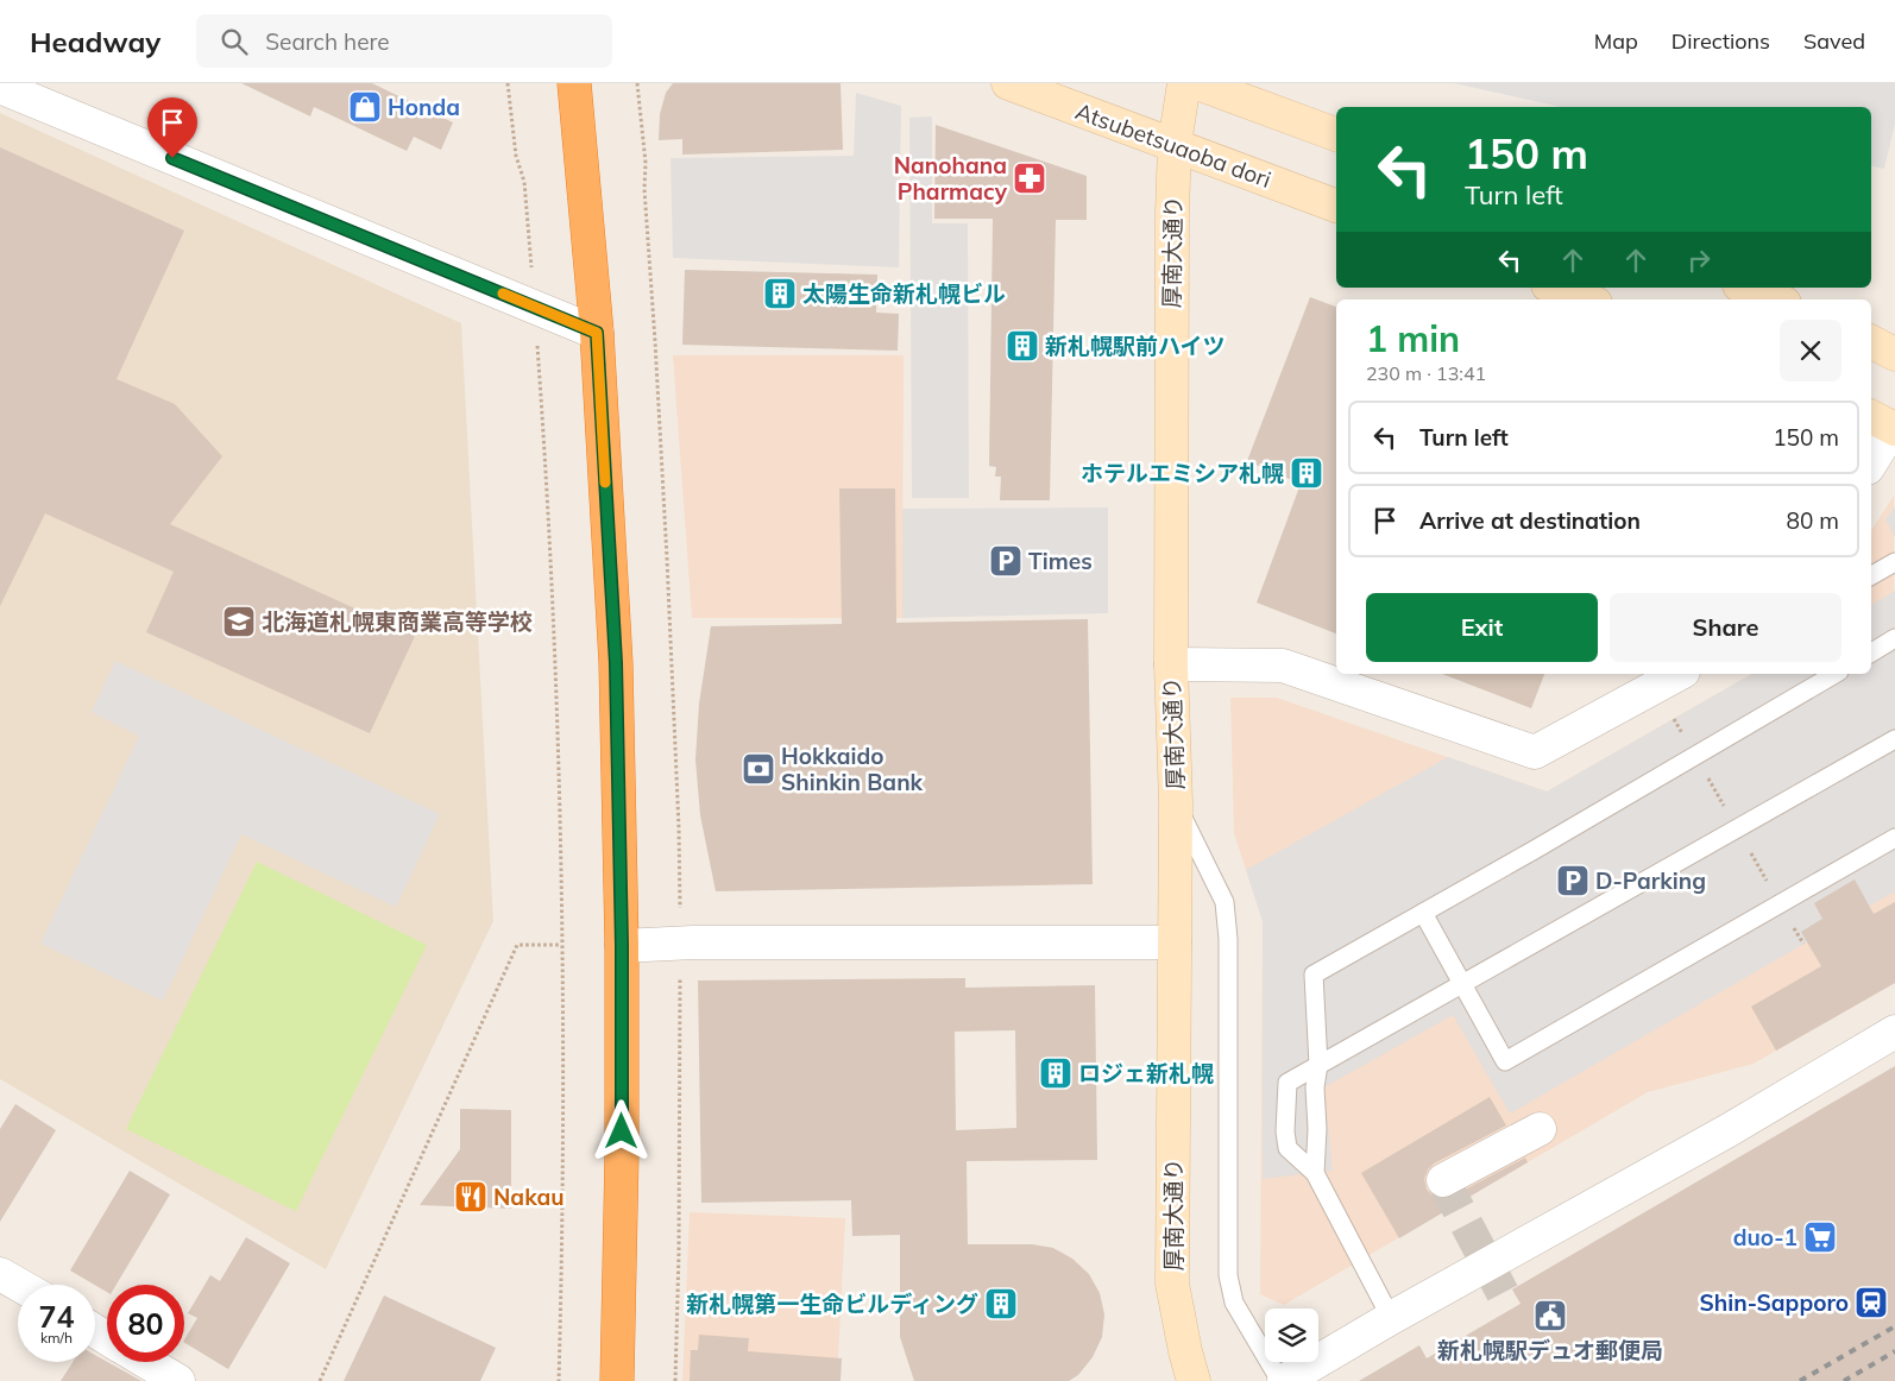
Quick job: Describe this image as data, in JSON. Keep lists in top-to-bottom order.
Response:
{
  "streets": {
    "street": ["Atsubetsuaoba dori", "厚南大通り"]
  },
  "crossings": [
    ["Atsubetsuaoba dori", "厚南大通り"]
  ],
  "places": {
    "shop": ["Honda"],
    "pharmacy": ["Nanohana Pharmacy"],
    "building": [
      "太陽生命新札幌ビル",
      "新札幌駅前ハイツ",
      "ホテルエミシア札幌",
      "ロジェ新札幌",
      "新札幌第一生命ビルディング"
    ],
    "parking": ["Times", "D-Parking"],
    "school or university": ["北海道札幌東商業高等学校"],
    "bank": ["Hokkaido Shinkin Bank"],
    "restaurant": ["Nakau"],
    "supermarket": ["duo-1"],
    "station": ["Shin-Sapporo"],
    "public building": ["新札幌駅デュオ郵便局"]
  },
  "page": {
    "header": "Headway",
    "search": "Search here",
    "nav": ["Map", "Directions", "Saved"],
    "turn": ["150 m", "Turn left"],
    "heading": ["1 min", "230 m · 13:41"],
    "list": [
      {
        "name": "Turn left",
        "value": "150 m"
      },
      {
        "name": "Arrive at destination",
        "value": "80 m"
      }
    ],
    "buttons": ["Exit", "Share"],
    "speed": "74 km/h",
    "limit": "80"
  }
}
